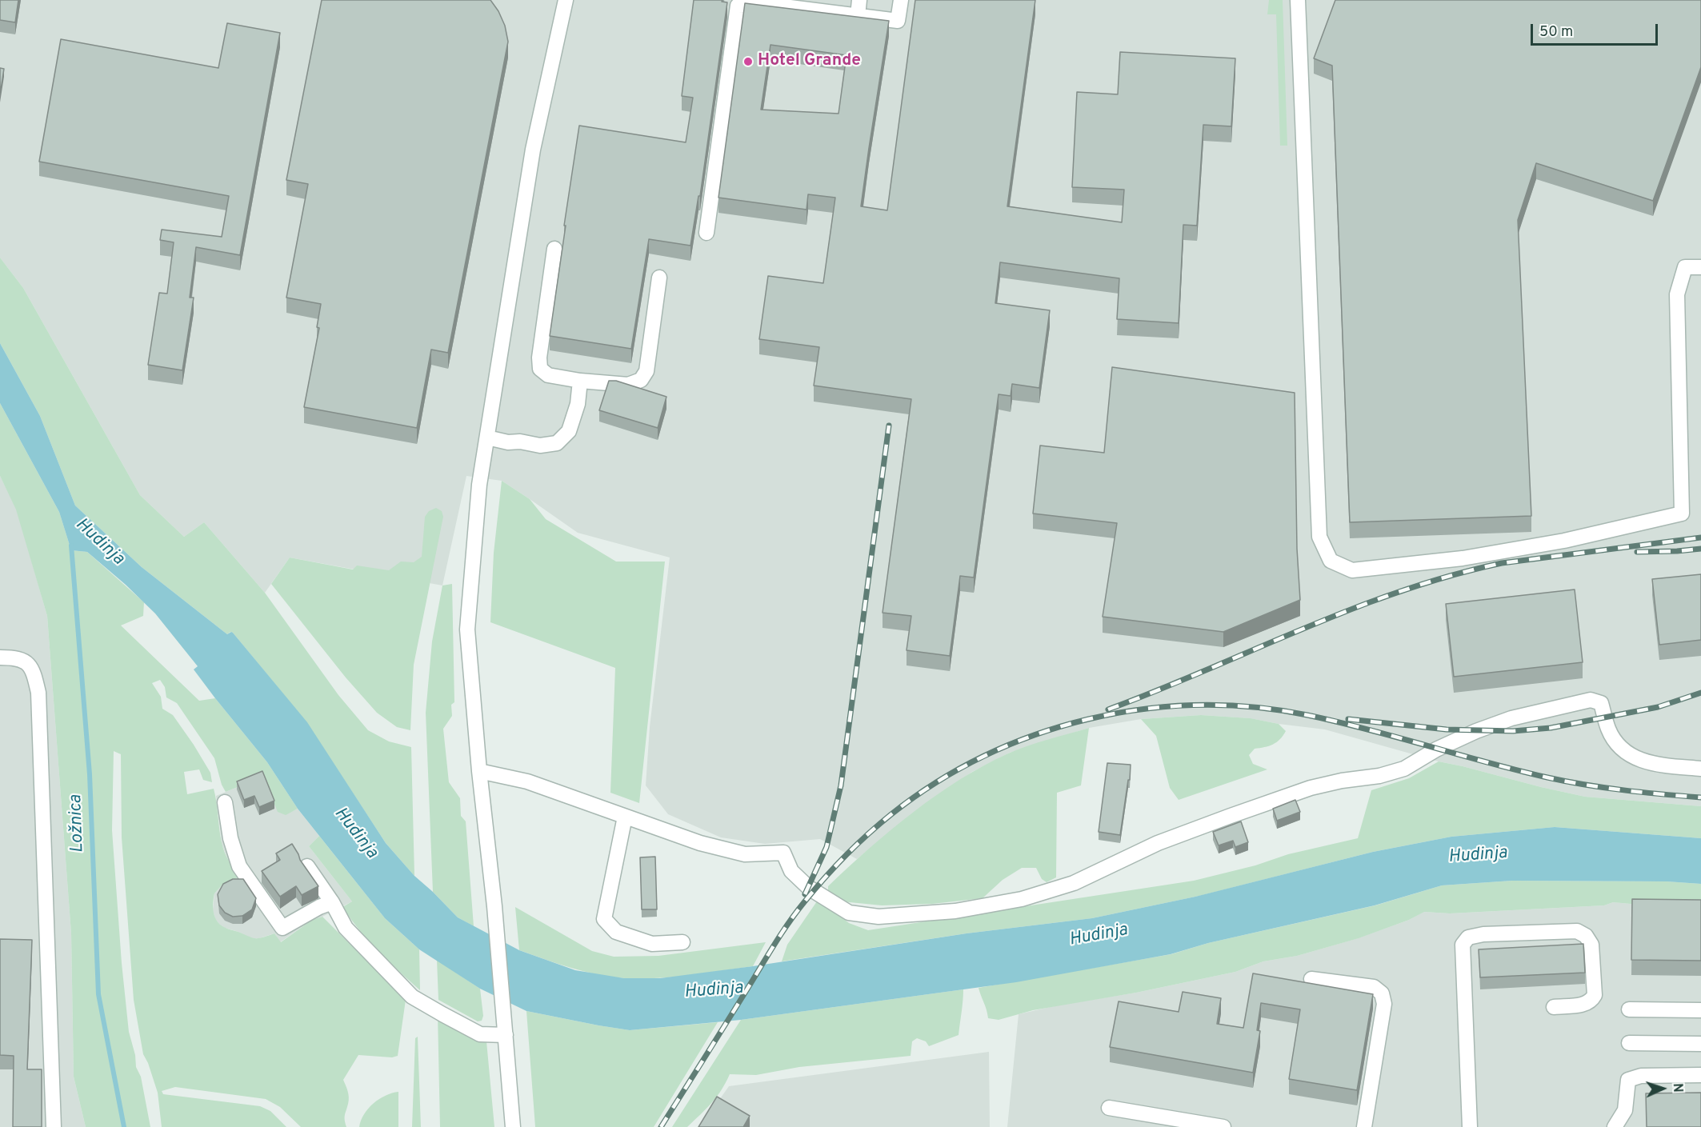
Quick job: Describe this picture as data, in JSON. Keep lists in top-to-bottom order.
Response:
{
  "water": ["Hudinja", "Ložnica"],
  "places": ["Hotel Grande"],
  "scale_bar": "50 m",
  "north": "right"
}
